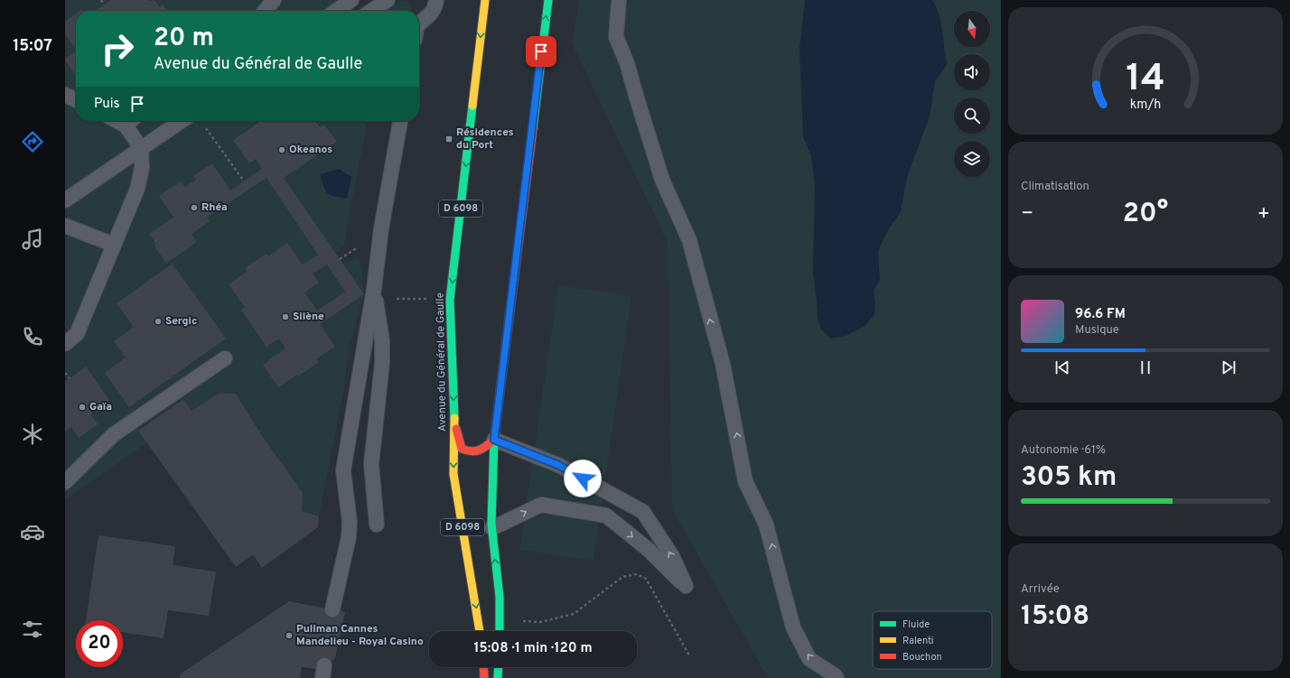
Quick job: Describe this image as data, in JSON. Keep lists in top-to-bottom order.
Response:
{
  "streets": {
    "main road": ["D 6098", "Avenue du Général de Gaulle"]
  },
  "places": {
    "transit": ["Résidences du Port"],
    "other": [
      "Okeanos",
      "Rhéa",
      "Silène",
      "Sergic",
      "Gaïa",
      "Pullman Cannes Mandelieu - Royal Casino"
    ]
  },
  "legend": ["Fluide", "Ralenti", "Bouchon"],
  "north": "bottom",
  "page": {
    "tabs": "15:07",
    "turn": ["20 m", "Avenue du Général de Gaulle"],
    "then": "Puis",
    "tile": [
      "Climatisation",
      ["Autonomie · 61%", "305 km"],
      ["Arrivée", "15:08"]
    ],
    "heat": ["−", "20°", "+"],
    "song": ["96.6 FM", "Musique"],
    "limit": "20",
    "trip": "15:08 · 1 min · 120 m",
    "gauge": ["14", "km/h"]
  }
}
